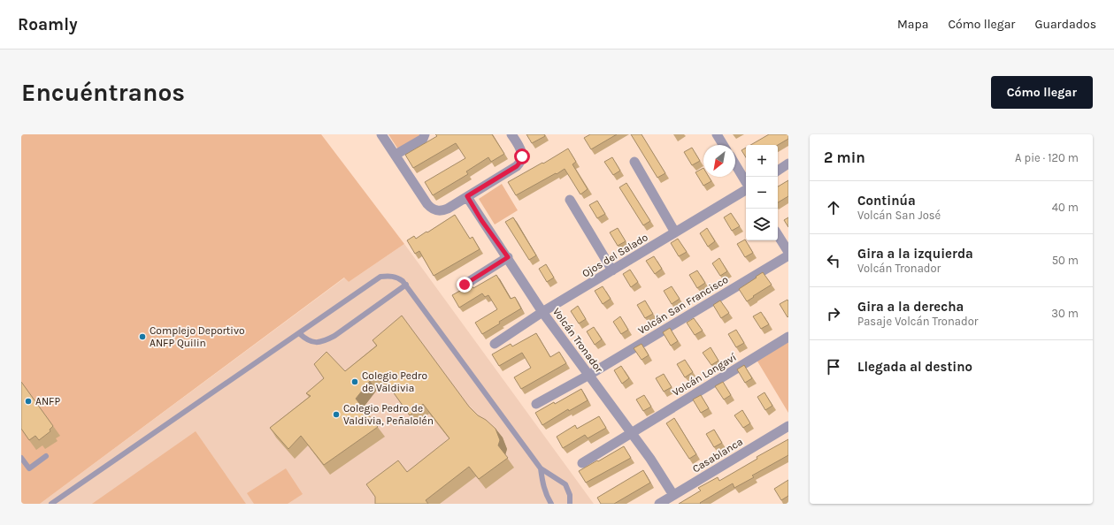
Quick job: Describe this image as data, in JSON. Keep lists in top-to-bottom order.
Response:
{
  "streets": {
    "street": [
      "Ojos del Salado",
      "Volcán San Francisco",
      "Volcán Tronador",
      "Volcán Longaví",
      "Casablanca"
    ]
  },
  "crossings": [
    ["Ojos del Salado", "Volcán Tronador"],
    ["Volcán San Francisco", "Volcán Tronador"],
    ["Volcán Tronador", "Volcán Longaví"],
    ["Volcán Tronador", "Casablanca"]
  ],
  "places": [
    "Complejo Deportivo ANFP Quilin",
    "Colegio Pedro de Valdivia",
    "ANFP",
    "Colegio Pedro de Valdivia, Peñalolén"
  ],
  "north": "bottom left",
  "page": {
    "header": "Roamly",
    "nav": ["Mapa", "Cómo llegar", "Guardados"],
    "buttons": "Cómo llegar",
    "title": "Encuéntranos",
    "heading": ["2 min", "A pie · 120 m"],
    "map_buttons": ["+", "−"],
    "list": [
      ["Continúa", "Volcán San José", "40 m"],
      ["Gira a la izquierda", "Volcán Tronador", "50 m"],
      ["Gira a la derecha", "Pasaje Volcán Tronador", "30 m"],
      "Llegada al destino"
    ]
  }
}
